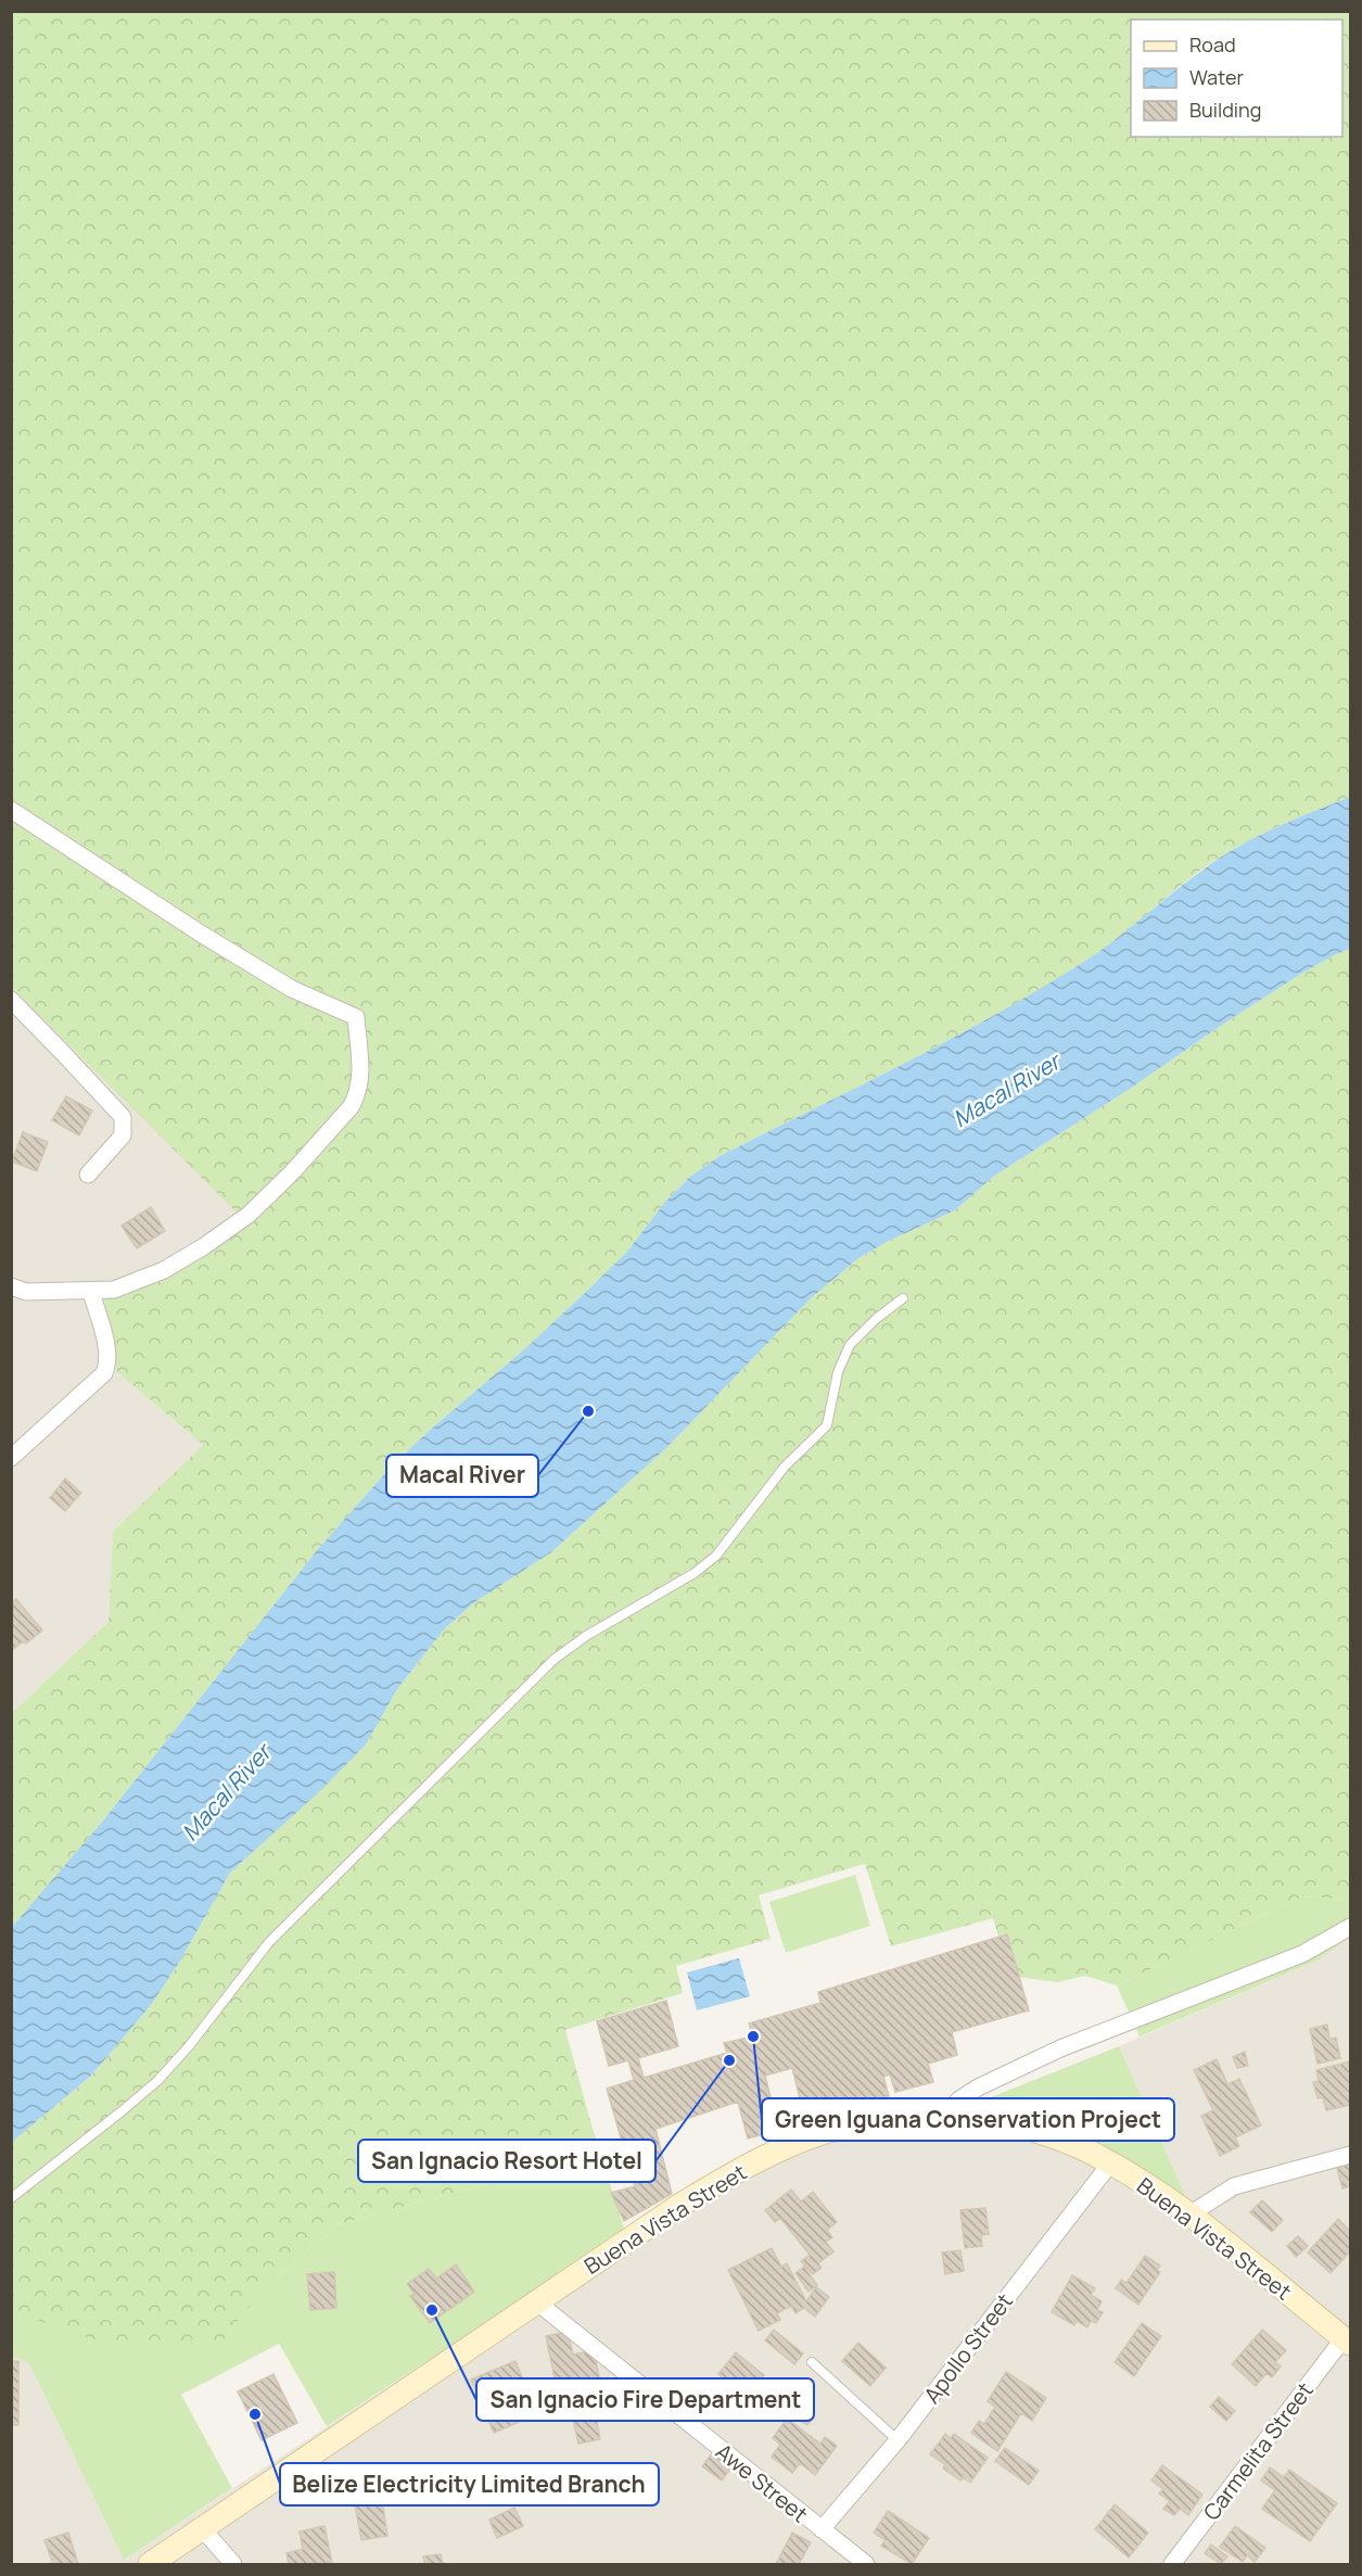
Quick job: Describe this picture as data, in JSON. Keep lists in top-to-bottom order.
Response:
{
  "streets": {
    "main road": ["Buena Vista Street"],
    "street": ["Apollo Street", "Carmelita Street", "Awe Street"]
  },
  "crossings": [
    ["Buena Vista Street", "Apollo Street"],
    ["Buena Vista Street", "Carmelita Street"],
    ["Buena Vista Street", "Awe Street"],
    ["Apollo Street", "Awe Street"]
  ],
  "water": ["Macal River"],
  "places": [
    "Macal River",
    "Green Iguana Conservation Project",
    "San Ignacio Resort Hotel",
    "San Ignacio Fire Department",
    "Belize Electricity Limited Branch"
  ],
  "legend": ["Road", "Water", "Building"]
}
